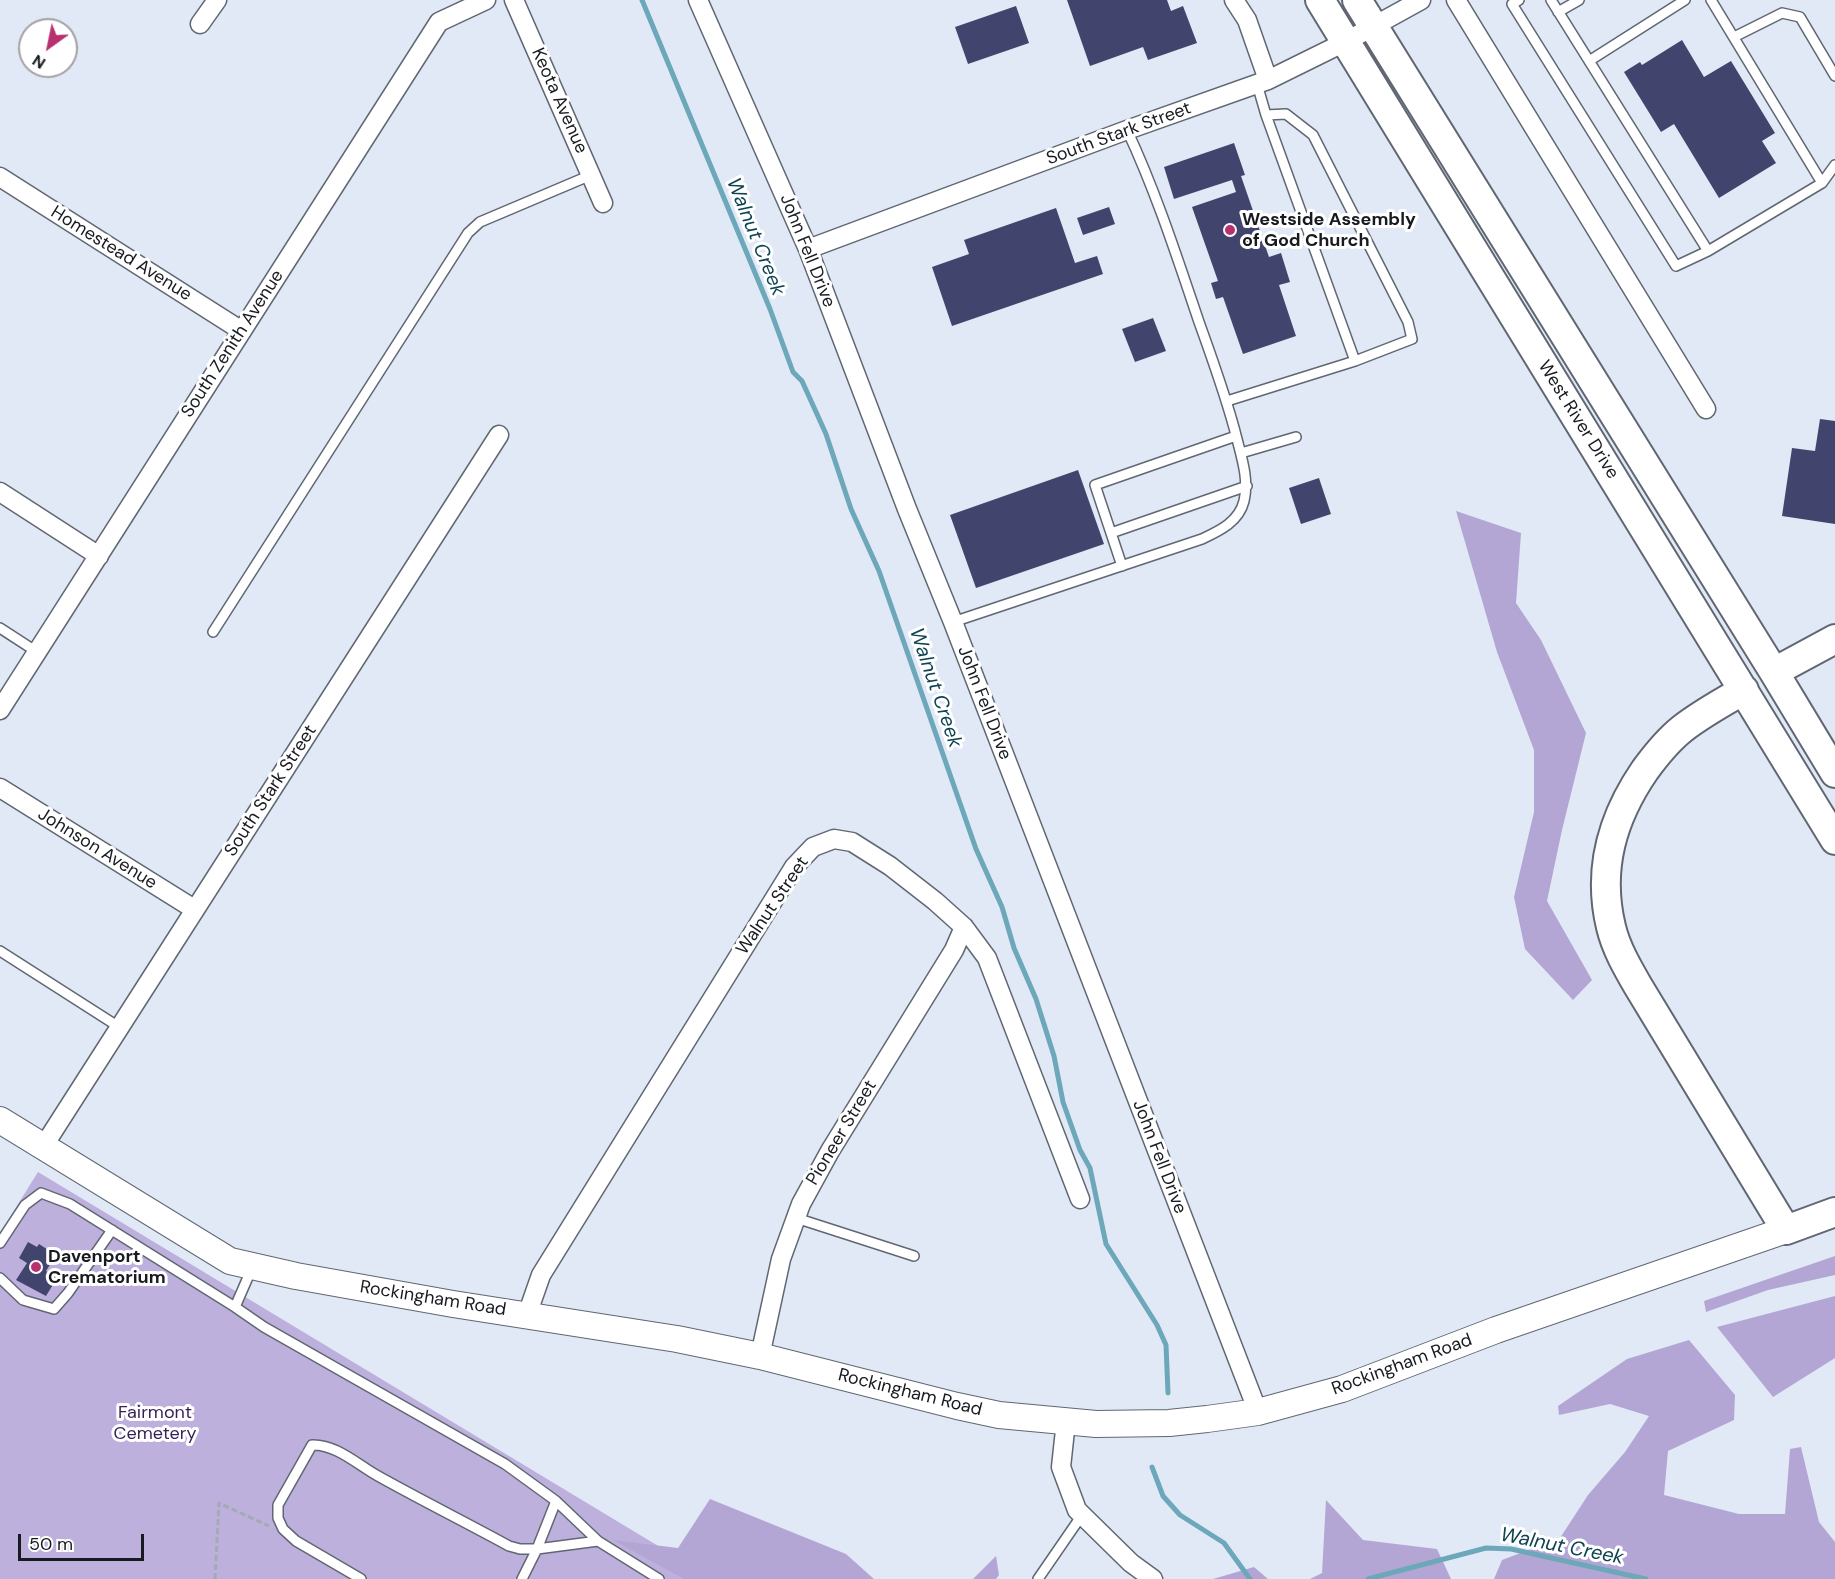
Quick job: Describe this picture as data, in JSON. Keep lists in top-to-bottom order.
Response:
{
  "streets": {
    "main road": ["West River Drive", "Rockingham Road"],
    "street": [
      "Keota Avenue",
      "South Stark Street",
      "John Fell Drive",
      "Homestead Avenue",
      "South Zenith Avenue",
      "Johnson Avenue",
      "Walnut Street",
      "Pioneer Street"
    ]
  },
  "crossings": [
    ["South Stark Street", "John Fell Drive"],
    ["South Stark Street", "West River Drive"],
    ["South Stark Street", "Johnson Avenue"],
    ["South Stark Street", "Rockingham Road"],
    ["John Fell Drive", "Rockingham Road"],
    ["Homestead Avenue", "South Zenith Avenue"],
    ["Walnut Street", "Pioneer Street"],
    ["Walnut Street", "Rockingham Road"],
    ["Pioneer Street", "Rockingham Road"]
  ],
  "water": ["Walnut Creek"],
  "parks": ["Fairmont Cemetery"],
  "places": ["Westside Assembly of God Church", "Davenport Crematorium"],
  "scale_bar": "50 m",
  "north": "bottom left"
}
